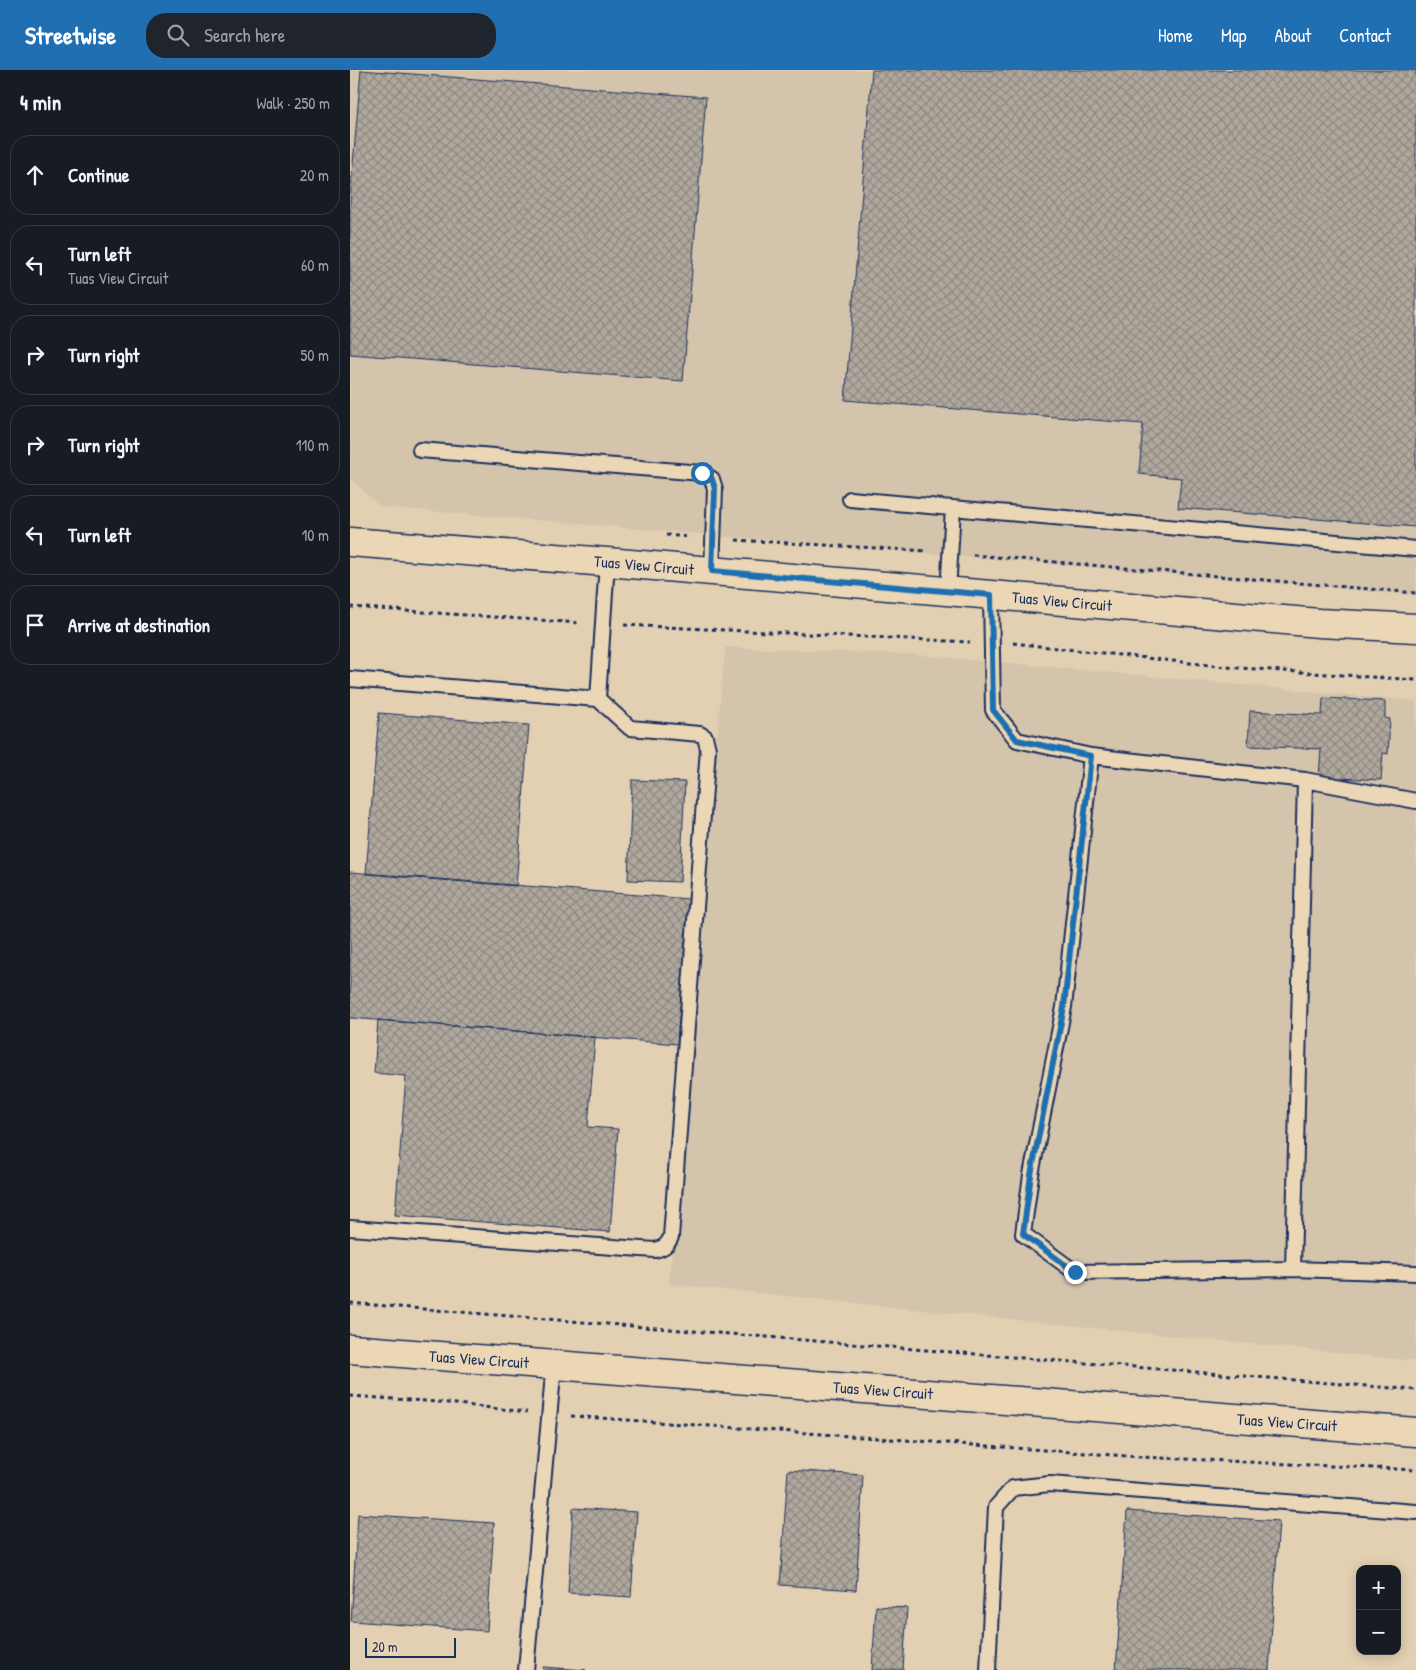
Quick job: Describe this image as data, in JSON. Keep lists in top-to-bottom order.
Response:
{
  "streets": {
    "street": ["Tuas View Circuit"]
  },
  "scale_bar": "20 m",
  "page": {
    "header": "Streetwise",
    "search": "Search here",
    "nav": [
      "Home",
      "Map",
      "About",
      "Contact"
    ],
    "heading": ["4 min", "Walk · 250 m"],
    "list": [
      ["Continue", "20 m"],
      ["Turn left", "Tuas View Circuit", "60 m"],
      ["Turn right", "50 m"],
      ["Turn right", "110 m"],
      ["Turn left", "10 m"],
      "Arrive at destination"
    ],
    "map_buttons": ["+", "−"],
    "scale": "20 m"
  }
}
